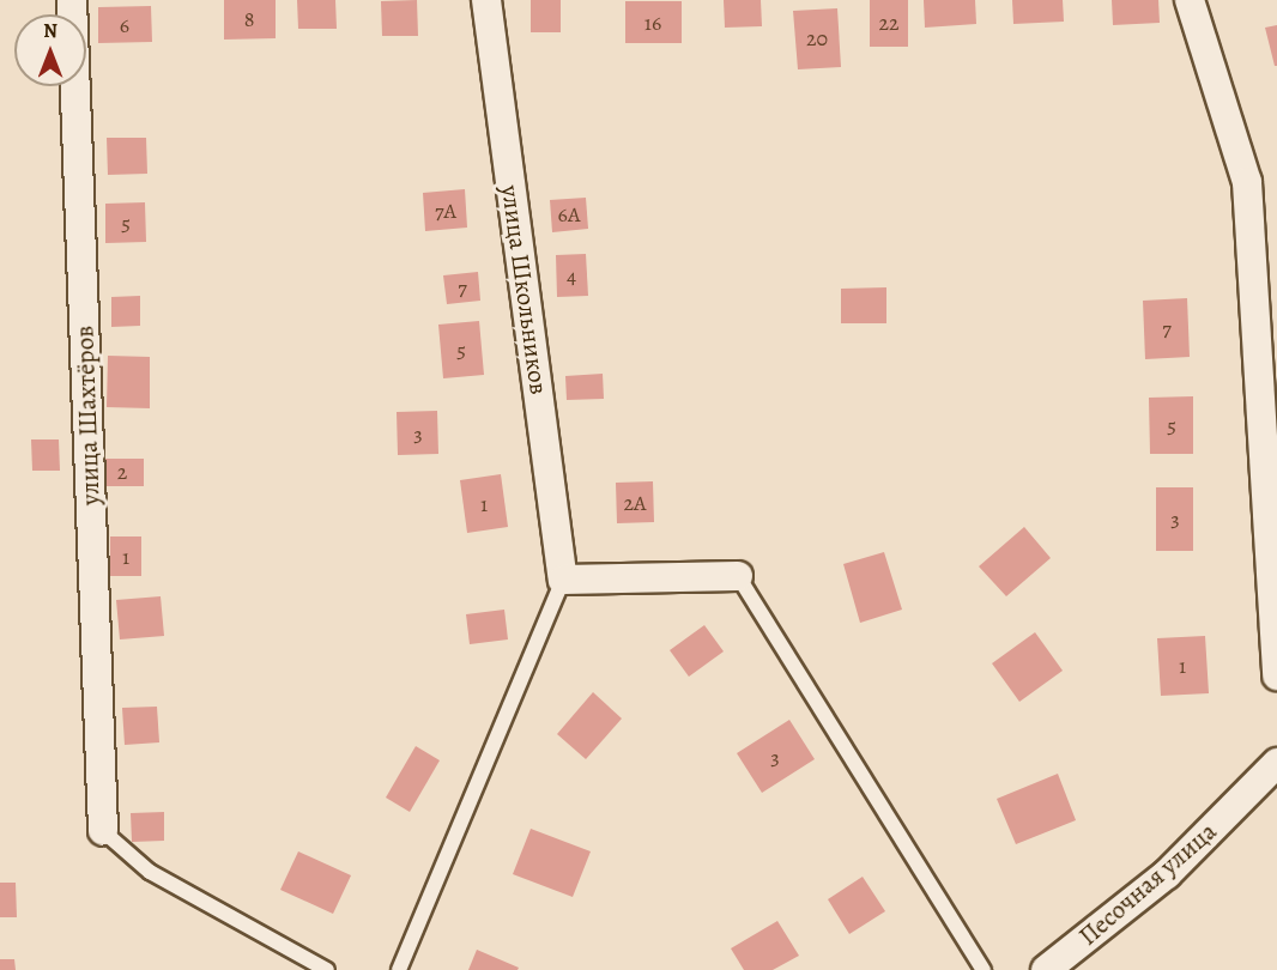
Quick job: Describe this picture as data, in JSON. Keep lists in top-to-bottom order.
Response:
{
  "streets": {
    "street": ["улица Школьников", "улица Шахтёров", "Песочная улица"]
  },
  "house_numbers": [
    "8",
    "16",
    "22",
    "6",
    "20",
    "7А",
    "6А",
    "5",
    "4",
    "7",
    "7",
    "5",
    "5",
    "3",
    "2",
    "2А",
    "1",
    "3",
    "1",
    "1",
    "3"
  ],
  "north": "top"
}
